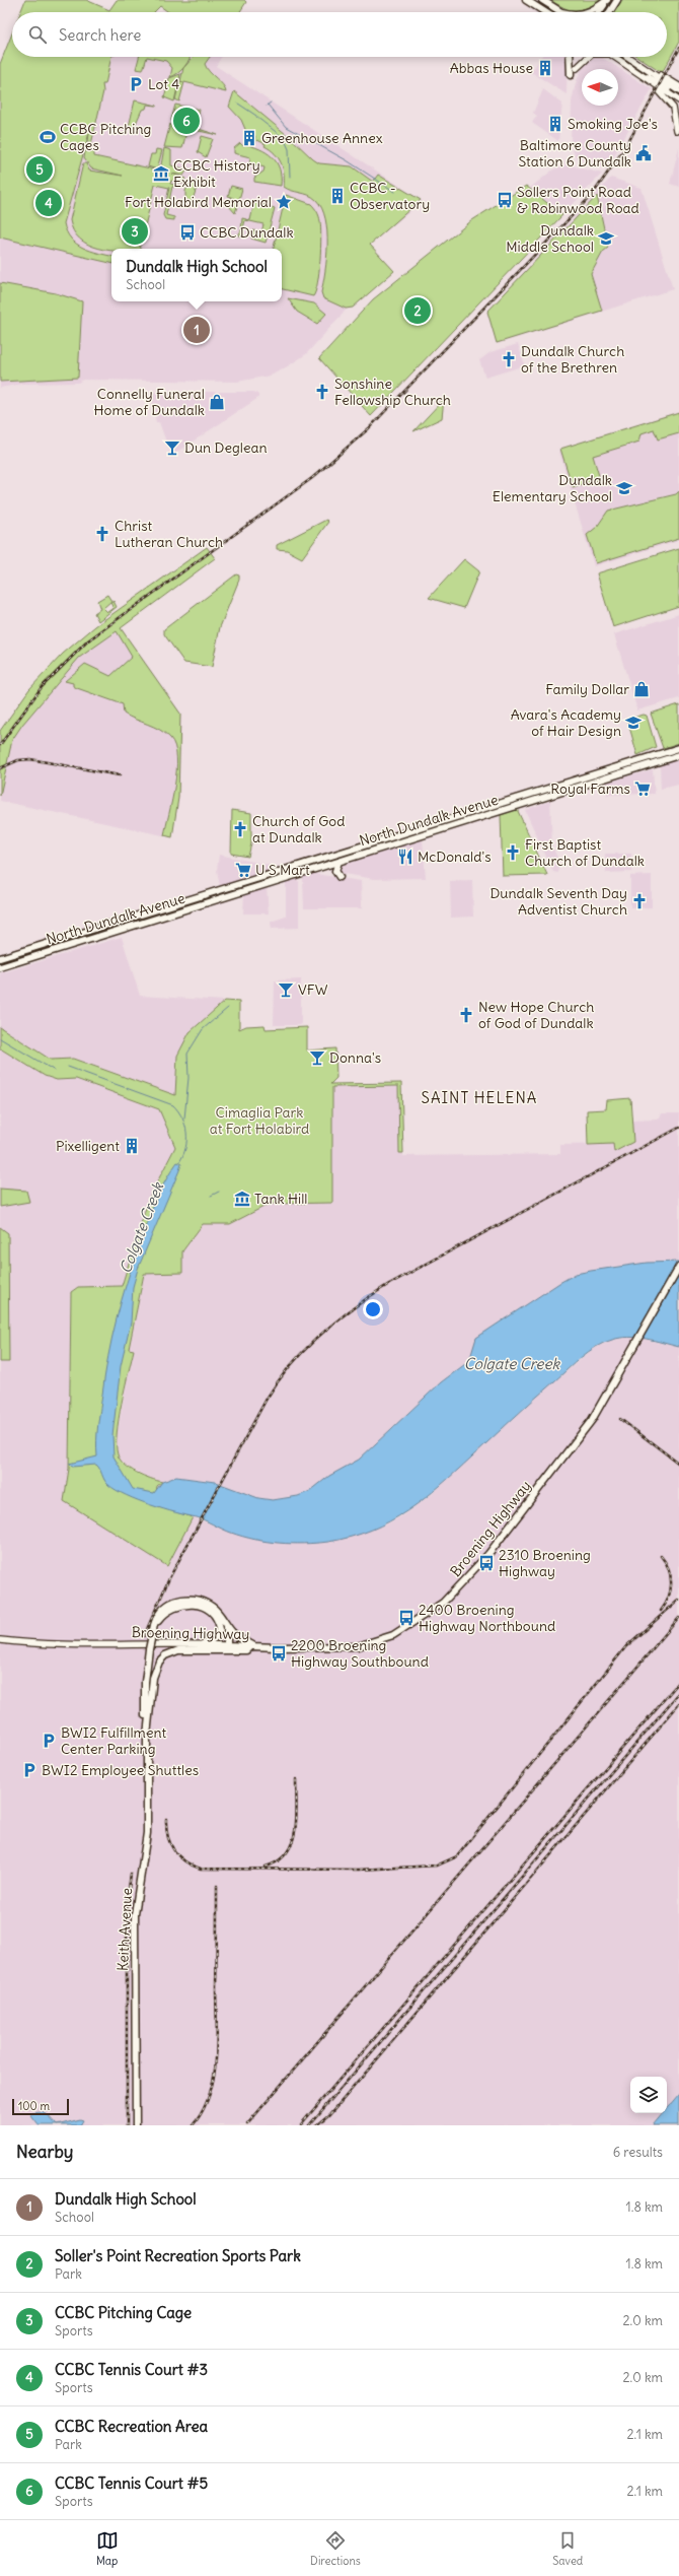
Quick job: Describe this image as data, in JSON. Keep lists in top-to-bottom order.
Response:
{
  "streets": {
    "main road": ["North Dundalk Avenue", "Broening Highway", "Keith Avenue"]
  },
  "crossings": [
    ["Broening Highway", "Keith Avenue"]
  ],
  "districts": ["SAINT HELENA"],
  "water": ["Colgate Creek"],
  "parks": ["Cimaglia Park at Fort Holabird"],
  "places": {
    "building": [
      "Abbas House",
      "Smoking Joe's",
      "Greenhouse Annex",
      "CCBC - Observatory",
      "Pixelligent"
    ],
    "parking": ["Lot 4", "BWI2 Fulfillment Center Parking", "BWI2 Employee Shuttles"],
    "sports": ["CCBC Pitching Cages"],
    "public building": ["Baltimore County Station 6 Dundalk"],
    "museum": ["CCBC History Exhibit", "Tank Hill"],
    "bus stop": [
      "Sollers Point Road & Robinwood Road",
      "CCBC Dundalk",
      "2310 Broening Highway",
      "2400 Broening Highway Northbound",
      "2200 Broening Highway Southbound"
    ],
    "place": ["Fort Holabird Memorial"],
    "school or university": ["Dundalk Middle School", "Dundalk Elementary School", "Avara's Academy of Hair Design"],
    "church": [
      "Dundalk Church of the Brethren",
      "Sonshine Fellowship Church",
      "Christ Lutheran Church",
      "Church of God at Dundalk",
      "First Baptist Church of Dundalk",
      "Dundalk Seventh Day Adventist Church",
      "New Hope Church of God of Dundalk"
    ],
    "shop": ["Connelly Funeral Home of Dundalk", "Family Dollar"],
    "bar": ["Dun Deglean", "VFW", "Donna's"],
    "supermarket": ["Royal Farms", "U S Mart"],
    "restaurant": ["McDonald's"]
  },
  "scale_bar": "100 m",
  "north": "left",
  "page": {
    "search": "Search here",
    "pins": [
      "6",
      "5",
      "4",
      "3",
      "2",
      "1"
    ],
    "popup": ["Dundalk High School", "School"],
    "scale": "100 m",
    "heading": ["Nearby", "6 results"],
    "list": [
      {
        "mark": "1",
        "name": "Dundalk High School",
        "note": "School",
        "value": "1.8 km"
      },
      {
        "mark": "2",
        "name": "Soller's Point Recreation Sports Park",
        "note": "Park",
        "value": "1.8 km"
      },
      {
        "mark": "3",
        "name": "CCBC Pitching Cage",
        "note": "Sports",
        "value": "2.0 km"
      },
      {
        "mark": "4",
        "name": "CCBC Tennis Court #3",
        "note": "Sports",
        "value": "2.0 km"
      },
      {
        "mark": "5",
        "name": "CCBC Recreation Area",
        "note": "Park",
        "value": "2.1 km"
      },
      {
        "mark": "6",
        "name": "CCBC Tennis Court #5",
        "note": "Sports",
        "value": "2.1 km"
      }
    ],
    "nav": ["Map", "Directions", "Saved"]
  }
}
